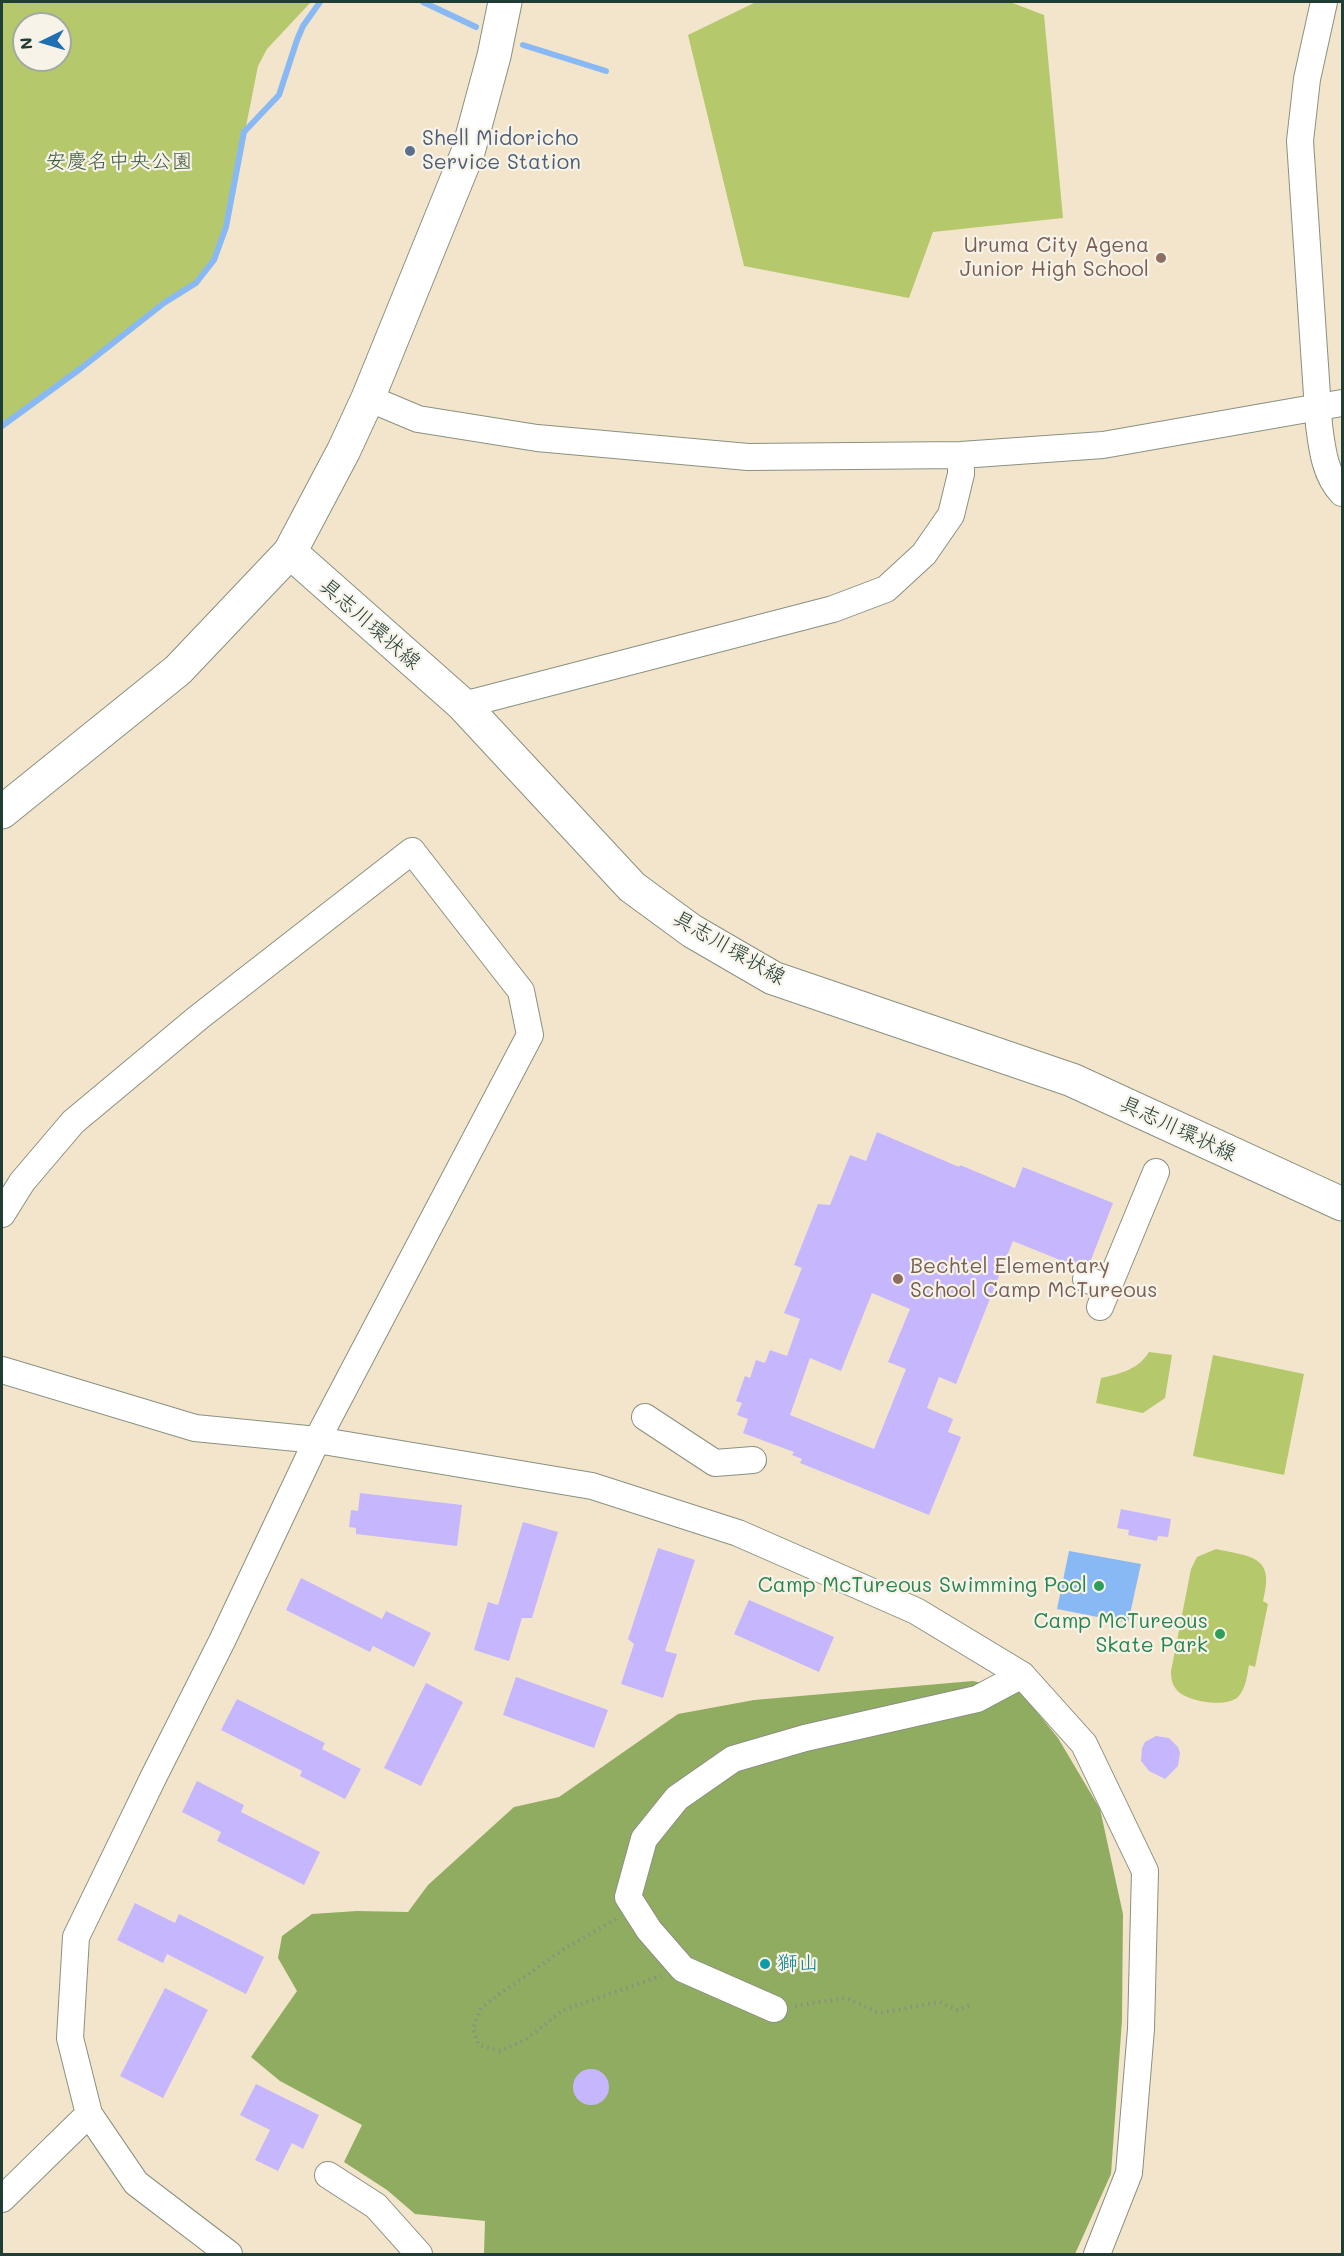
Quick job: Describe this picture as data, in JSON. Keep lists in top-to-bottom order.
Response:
{
  "streets": {
    "main road": ["具志川環状線"]
  },
  "parks": ["安慶名中央公園"],
  "places": [
    "Shell Midoricho Service Station",
    "Uruma City Agena Junior High School",
    "Bechtel Elementary School Camp McTureous",
    "Camp McTureous Swimming Pool",
    "Camp McTureous Skate Park",
    "獅山"
  ],
  "north": "left"
}
